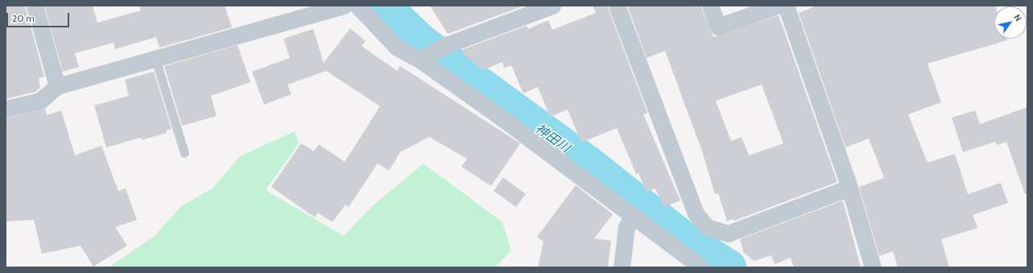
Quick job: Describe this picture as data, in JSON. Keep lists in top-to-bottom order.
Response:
{
  "water": ["神田川"],
  "scale_bar": "20 m",
  "north": "top right"
}
